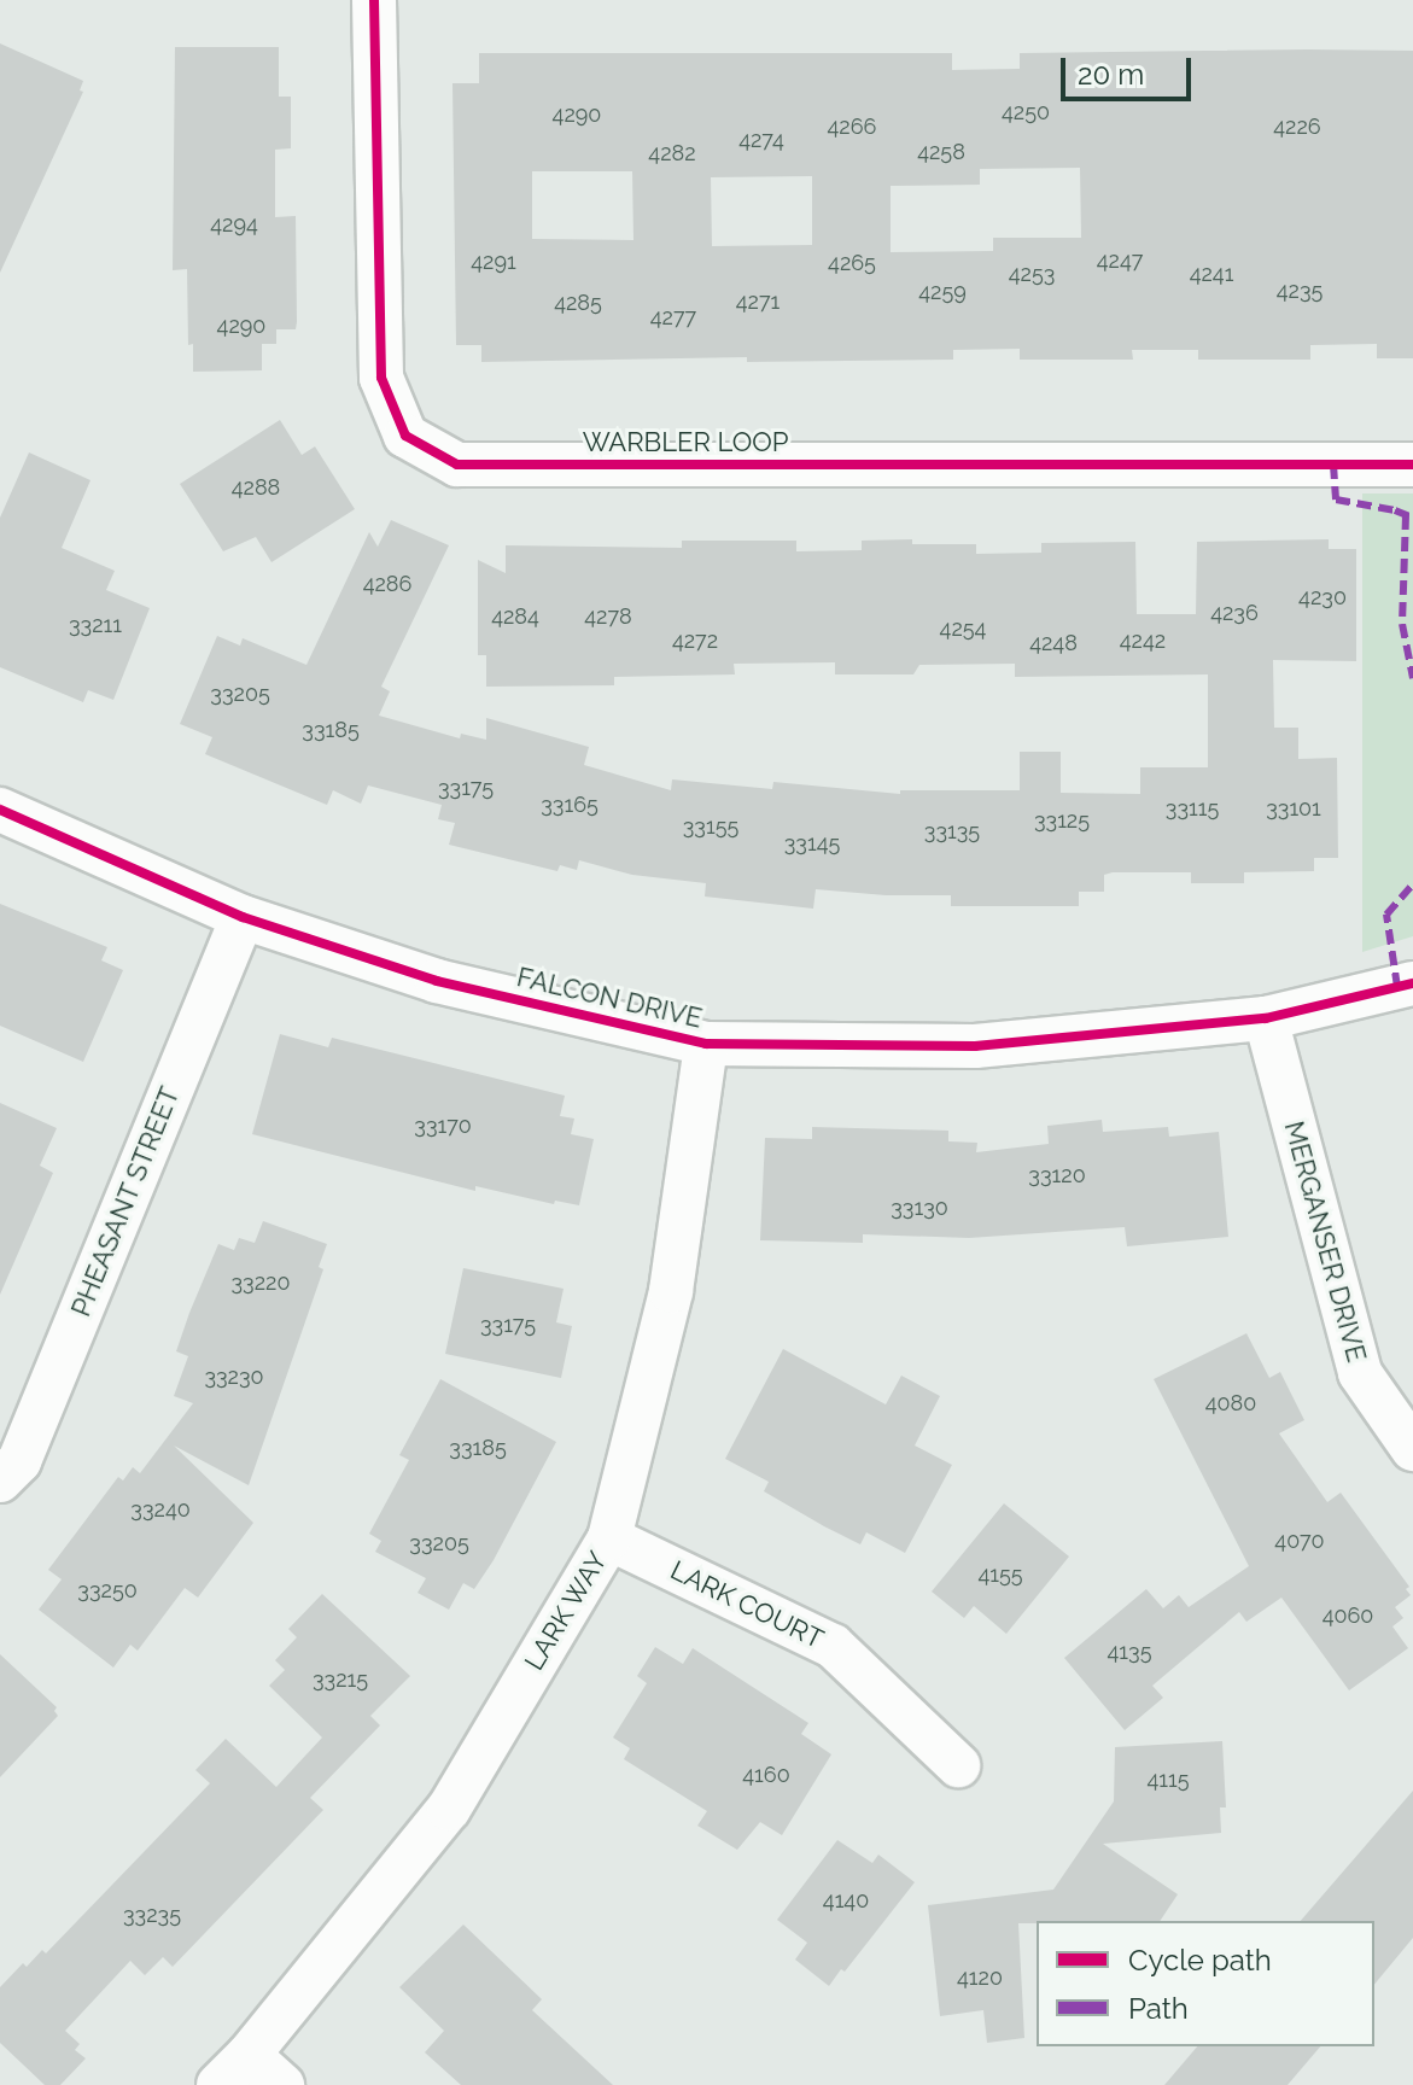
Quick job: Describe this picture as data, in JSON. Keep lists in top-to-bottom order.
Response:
{
  "streets": {
    "street": [
      "WARBLER LOOP",
      "FALCON DRIVE",
      "PHEASANT STREET",
      "MERGANSER DRIVE",
      "LARK COURT",
      "LARK WAY"
    ]
  },
  "crossings": [
    ["FALCON DRIVE", "PHEASANT STREET"],
    ["FALCON DRIVE", "MERGANSER DRIVE"],
    ["FALCON DRIVE", "LARK WAY"],
    ["LARK COURT", "LARK WAY"]
  ],
  "house_numbers": [
    "4250",
    "4290",
    "4266",
    "4226",
    "4274",
    "4258",
    "4282",
    "4294",
    "4247",
    "4291",
    "4265",
    "4253",
    "4241",
    "4235",
    "4259",
    "4271",
    "4285",
    "4277",
    "4290",
    "4288",
    "4286",
    "4230",
    "4236",
    "4284",
    "4278",
    "33211",
    "4254",
    "4272",
    "4242",
    "4248",
    "33205",
    "33185",
    "33175",
    "33165",
    "33115",
    "33101",
    "33125",
    "33155",
    "33135",
    "33145",
    "33170",
    "33120",
    "33130",
    "33220",
    "33175",
    "33230",
    "4080",
    "33185",
    "33240",
    "4070",
    "33205",
    "4155",
    "33250",
    "4060",
    "4135",
    "33215",
    "4160",
    "4115",
    "4140",
    "33235",
    "4120"
  ],
  "legend": ["Cycle path", "Path"],
  "scale_bar": "20 m"
}
